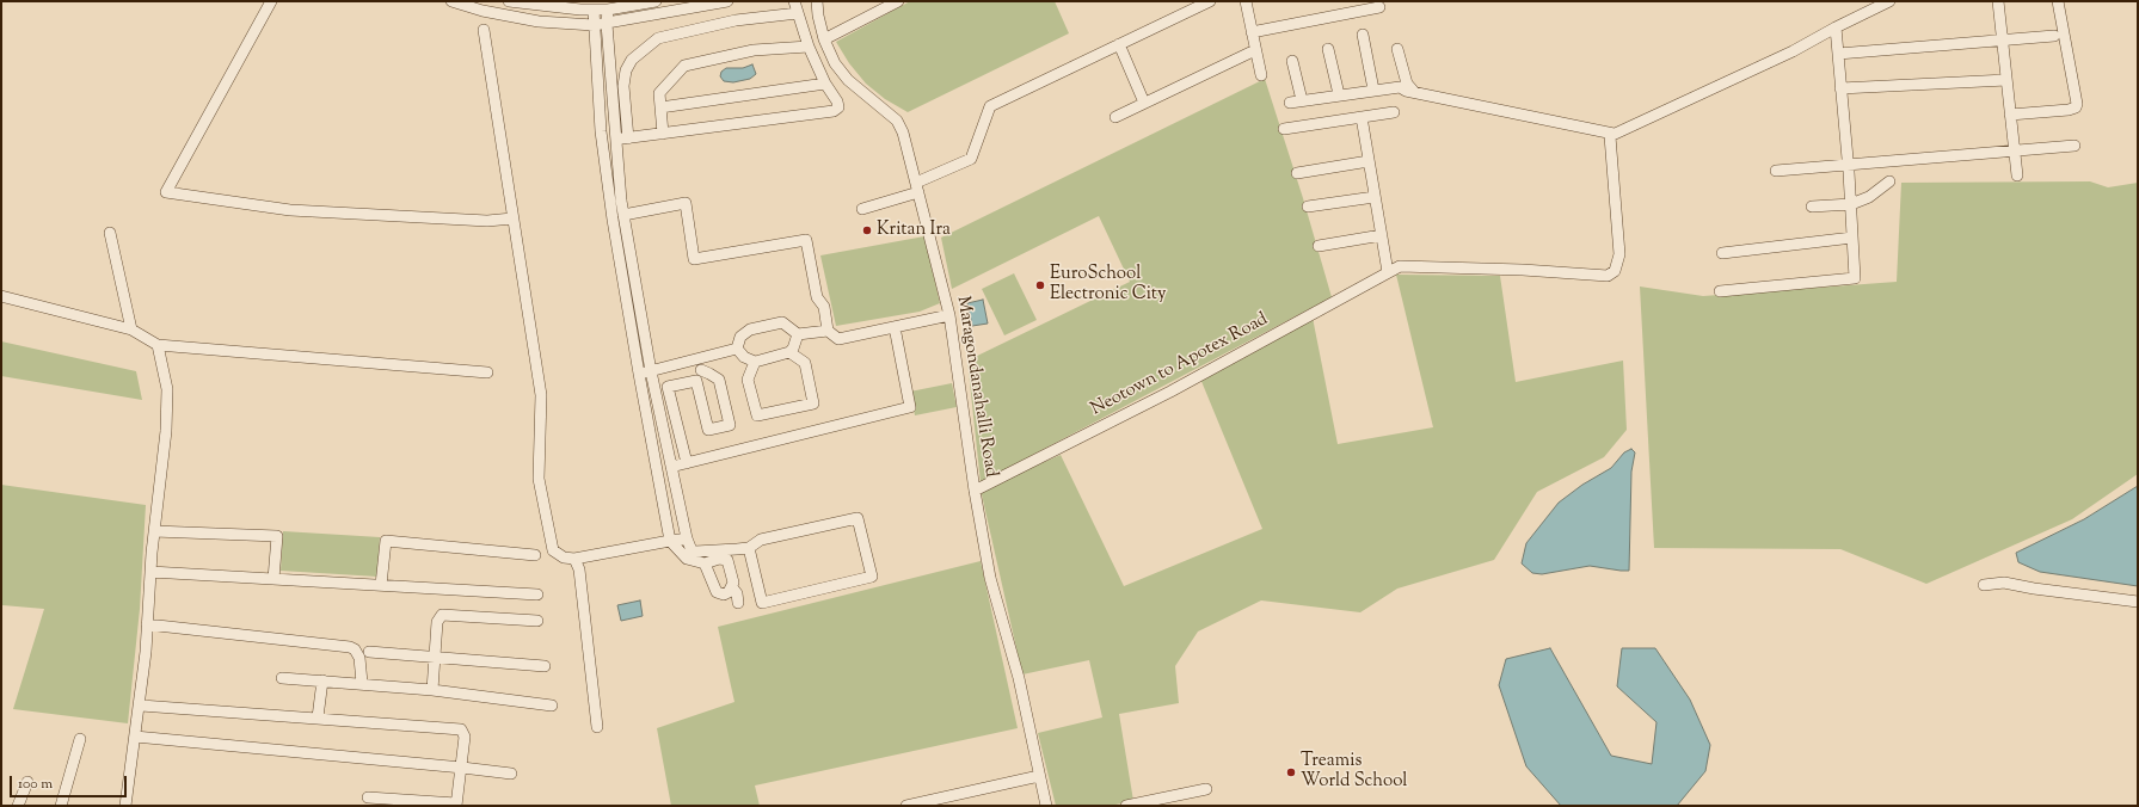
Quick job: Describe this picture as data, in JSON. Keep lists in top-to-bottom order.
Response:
{
  "streets": {
    "street": ["Neotown to Apotex Road", "Maragondanahalli Road"]
  },
  "crossings": [
    ["Neotown to Apotex Road", "Maragondanahalli Road"]
  ],
  "places": ["Kritan Ira", "EuroSchool Electronic City", "Treamis World School"],
  "scale_bar": "100 m"
}
